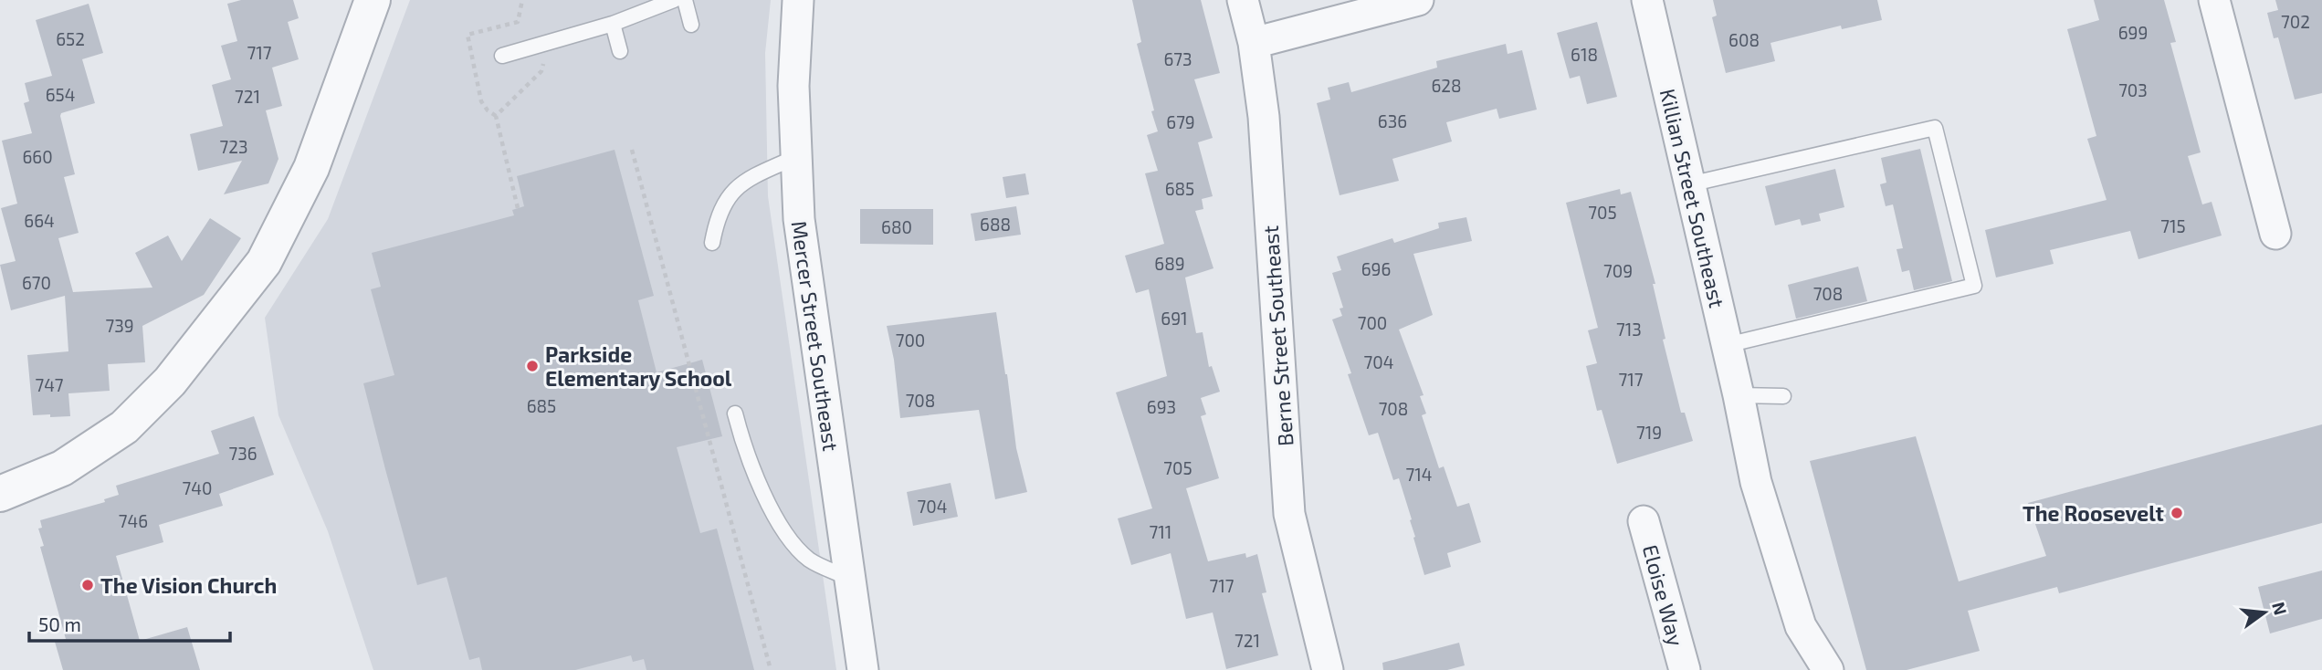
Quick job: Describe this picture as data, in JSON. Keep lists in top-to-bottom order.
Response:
{
  "streets": {
    "street": [
      "Killian Street Southeast",
      "Mercer Street Southeast",
      "Berne Street Southeast",
      "Eloise Way"
    ]
  },
  "places": ["Parkside Elementary School", "The Roosevelt", "The Vision Church"],
  "house_numbers": [
    "702",
    "699",
    "652",
    "608",
    "717",
    "618",
    "673",
    "628",
    "703",
    "654",
    "721",
    "636",
    "679",
    "723",
    "660",
    "685",
    "705",
    "664",
    "688",
    "715",
    "680",
    "689",
    "696",
    "709",
    "670",
    "708",
    "691",
    "700",
    "739",
    "713",
    "700",
    "704",
    "717",
    "747",
    "708",
    "685",
    "693",
    "708",
    "719",
    "736",
    "705",
    "714",
    "740",
    "704",
    "746",
    "711",
    "717",
    "721"
  ],
  "scale_bar": "50 m",
  "north": "right"
}
